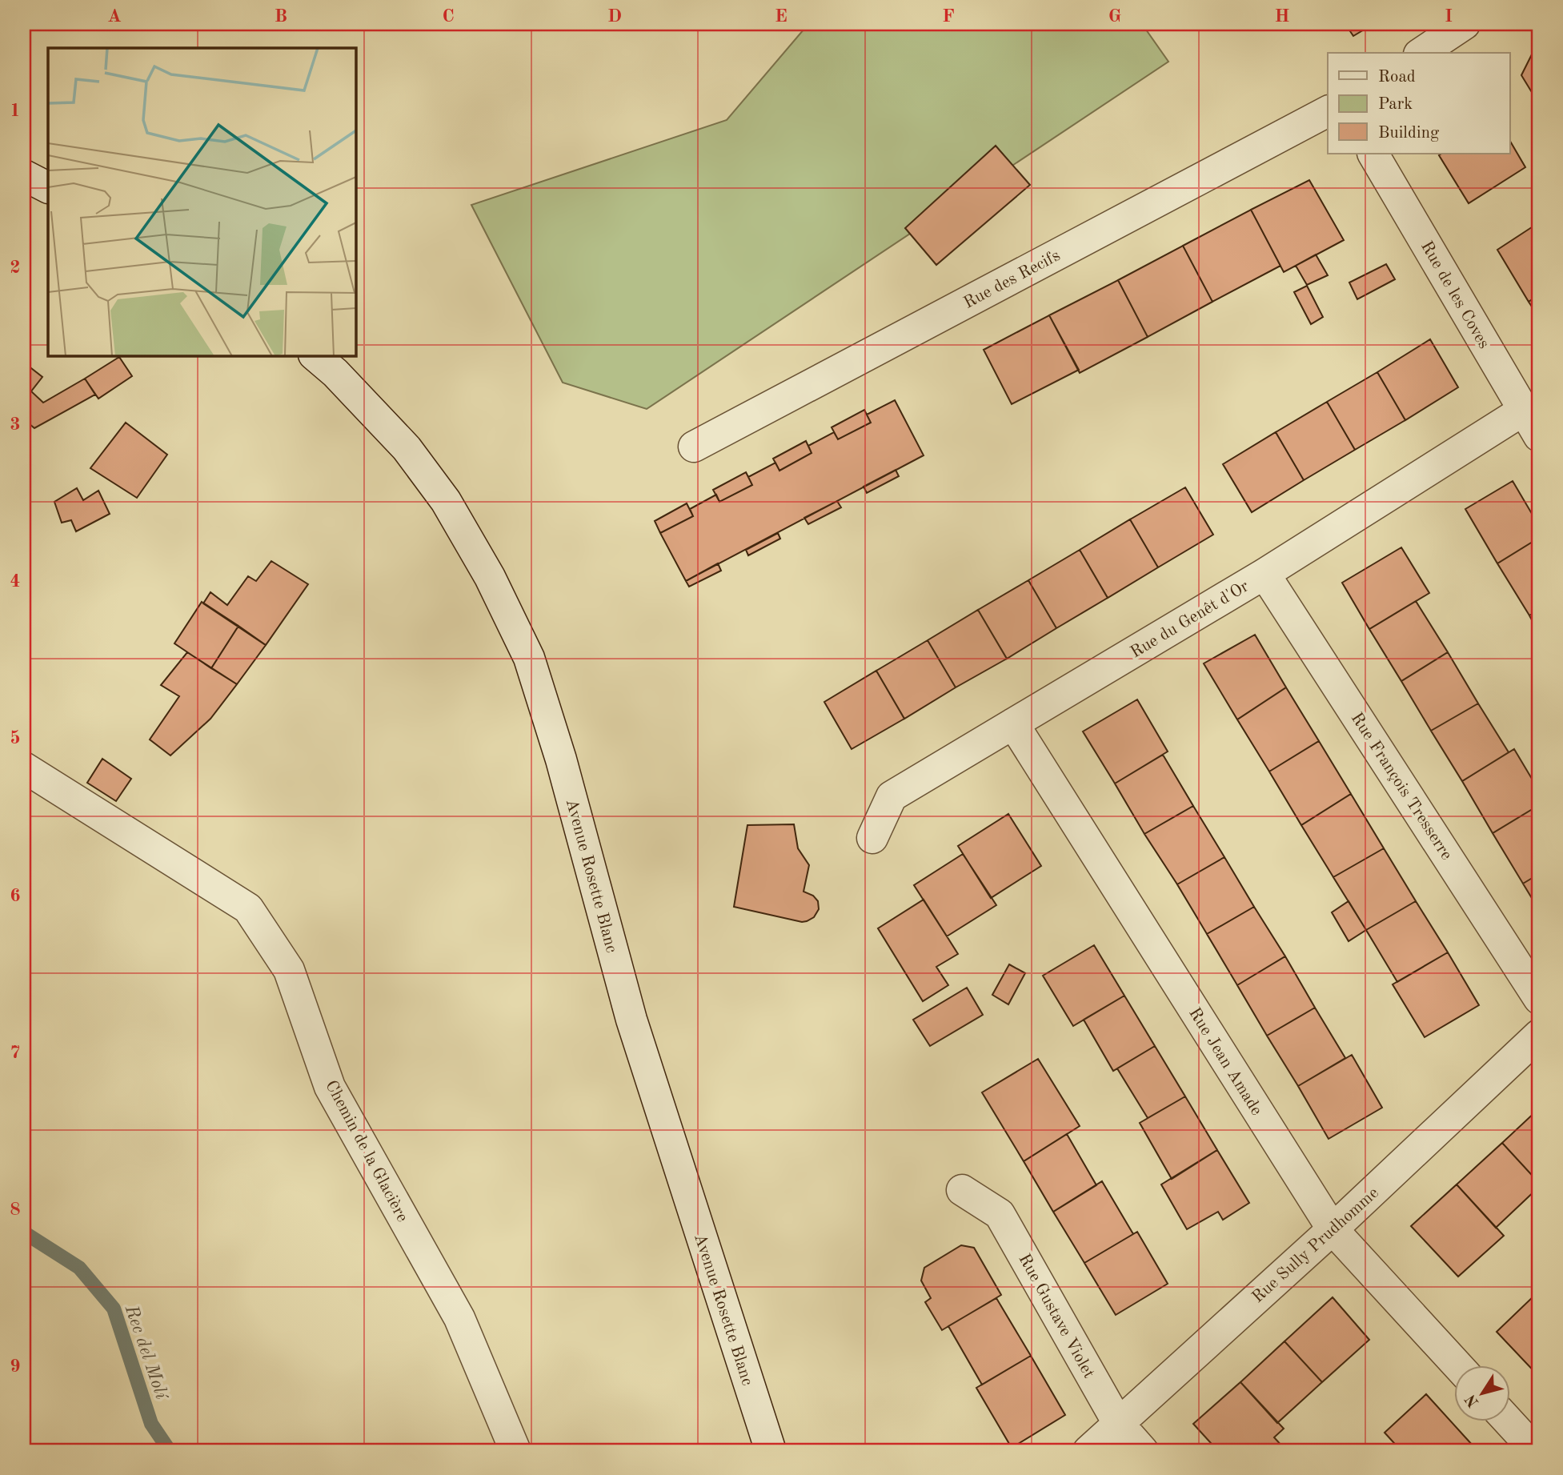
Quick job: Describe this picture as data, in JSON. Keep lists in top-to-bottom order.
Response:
{
  "streets": {
    "street": [
      "Rue des Recifs",
      "Rue de les Coves",
      "Rue du Genêt d'Or",
      "Rue François Tresserre",
      "Avenue Rosette Blanc",
      "Rue Jean Amade",
      "Chemin de la Glacière",
      "Rue Sully Prudhomme",
      "Rue Gustave Violet"
    ]
  },
  "crossings": [
    ["Rue de les Coves", "Rue du Genêt d'Or"],
    ["Rue du Genêt d'Or", "Rue François Tresserre"],
    ["Rue du Genêt d'Or", "Rue Jean Amade"],
    ["Rue Jean Amade", "Rue Sully Prudhomme"],
    ["Rue Sully Prudhomme", "Rue Gustave Violet"]
  ],
  "water": ["Rec del Molí"],
  "legend": ["Road", "Park", "Building"],
  "north": "bottom left",
  "grid": {
    "columns": [
      "A",
      "B",
      "C",
      "D",
      "E",
      "F",
      "G",
      "H",
      "I"
    ],
    "rows": [
      "1",
      "2",
      "3",
      "4",
      "5",
      "6",
      "7",
      "8",
      "9"
    ]
  }
}
